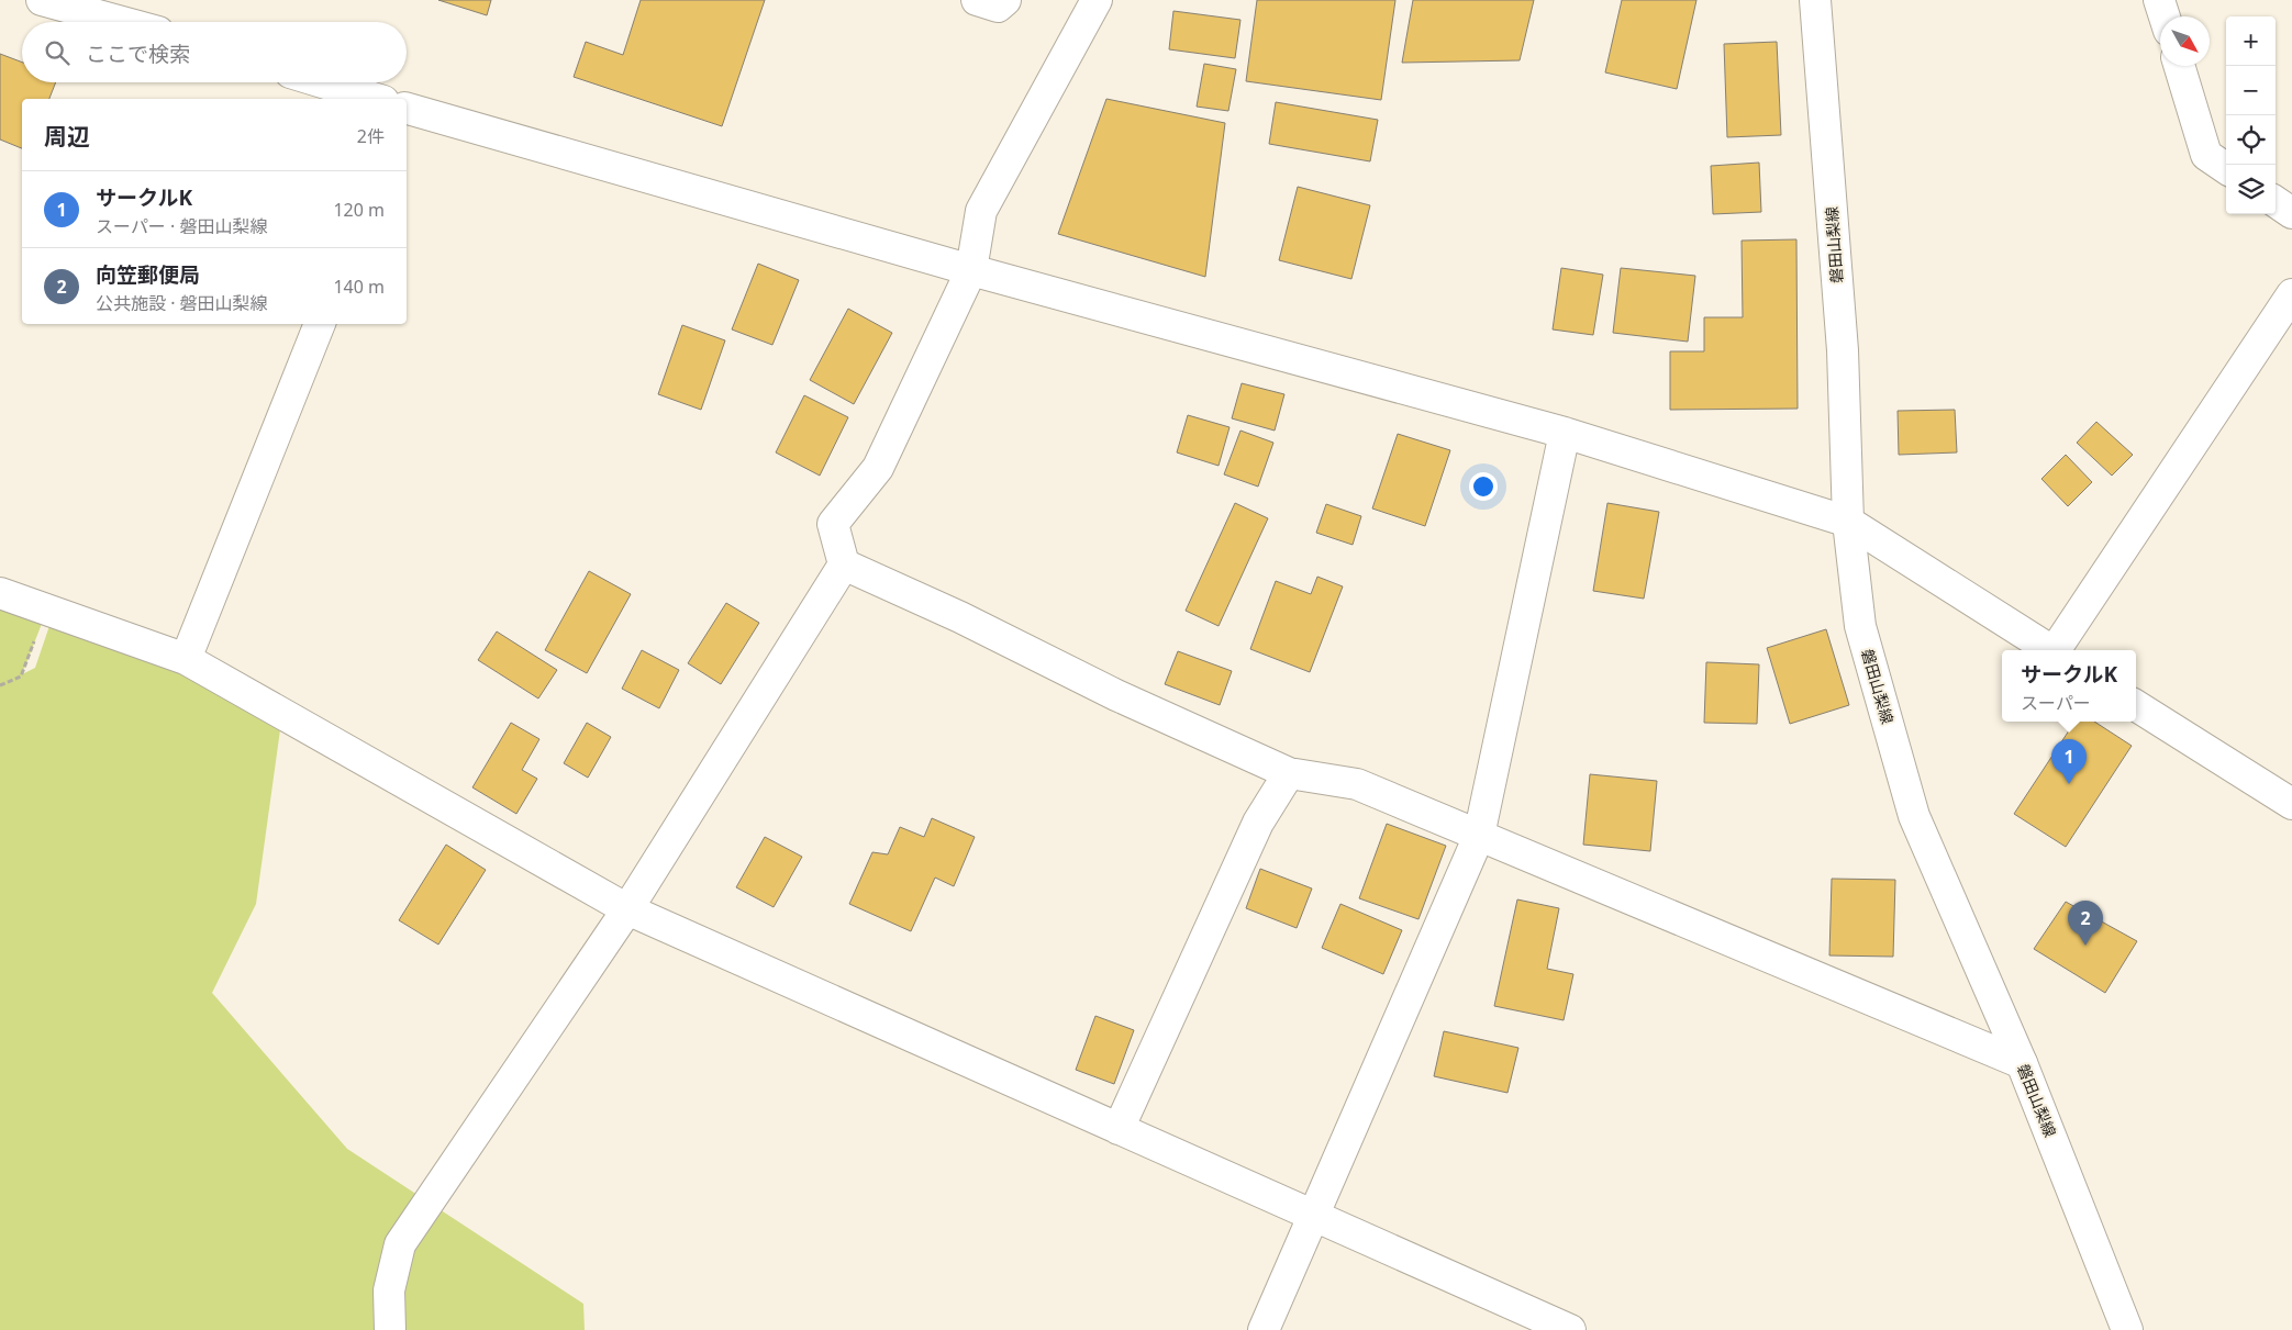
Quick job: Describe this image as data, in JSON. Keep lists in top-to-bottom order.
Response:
{
  "streets": {
    "street": ["磐田山梨線"]
  },
  "north": "bottom right",
  "page": {
    "map_buttons": ["+", "−"],
    "search": "ここで検索",
    "heading": ["周辺", "2件"],
    "list": [
      {
        "mark": "1",
        "name": "サークルK",
        "note": "スーパー · 磐田山梨線",
        "value": "120 m"
      },
      {
        "mark": "2",
        "name": "向笠郵便局",
        "note": "公共施設 · 磐田山梨線",
        "value": "140 m"
      }
    ],
    "popup": ["サークルK", "スーパー"],
    "pins": ["1", "2"]
  }
}
